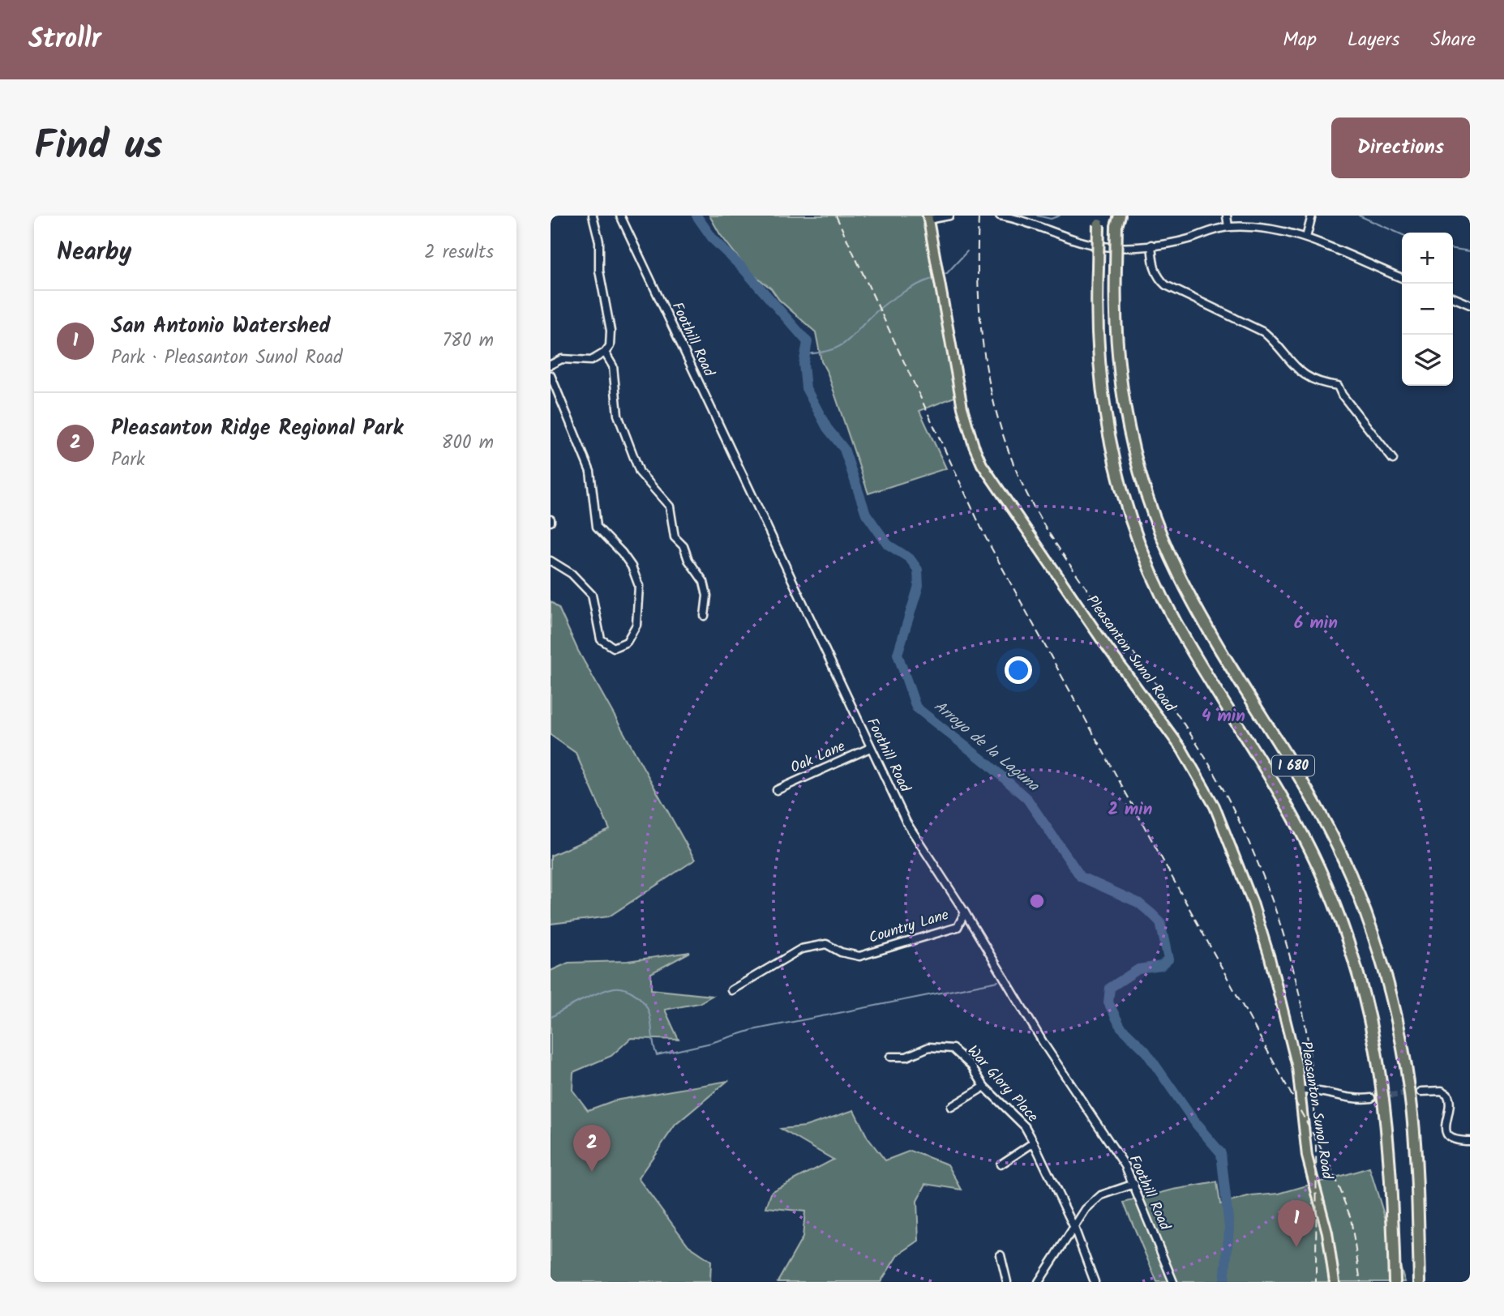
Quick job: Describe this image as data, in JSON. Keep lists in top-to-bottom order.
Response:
{
  "streets": {
    "highway": ["I 680"],
    "main road": ["Pleasanton Sunol Road"],
    "street": [
      "Foothill Road",
      "Oak Lane",
      "Country Lane",
      "War Glory Place"
    ]
  },
  "crossings": [
    ["Foothill Road", "Oak Lane"],
    ["Foothill Road", "Country Lane"]
  ],
  "water": ["Arroyo de la Laguna"],
  "page": {
    "header": "Strollr",
    "nav": ["Map", "Layers", "Share"],
    "title": "Find us",
    "buttons": "Directions",
    "heading": ["Nearby", "2 results"],
    "map_buttons": ["+", "−"],
    "list": [
      {
        "mark": "1",
        "name": "San Antonio Watershed",
        "note": "Park · Pleasanton Sunol Road",
        "value": "780 m"
      },
      {
        "mark": "2",
        "name": "Pleasanton Ridge Regional Park",
        "note": "Park",
        "value": "800 m"
      }
    ],
    "pins": ["2", "1"]
  },
  "rings": ["6 min", "4 min", "2 min"]
}
